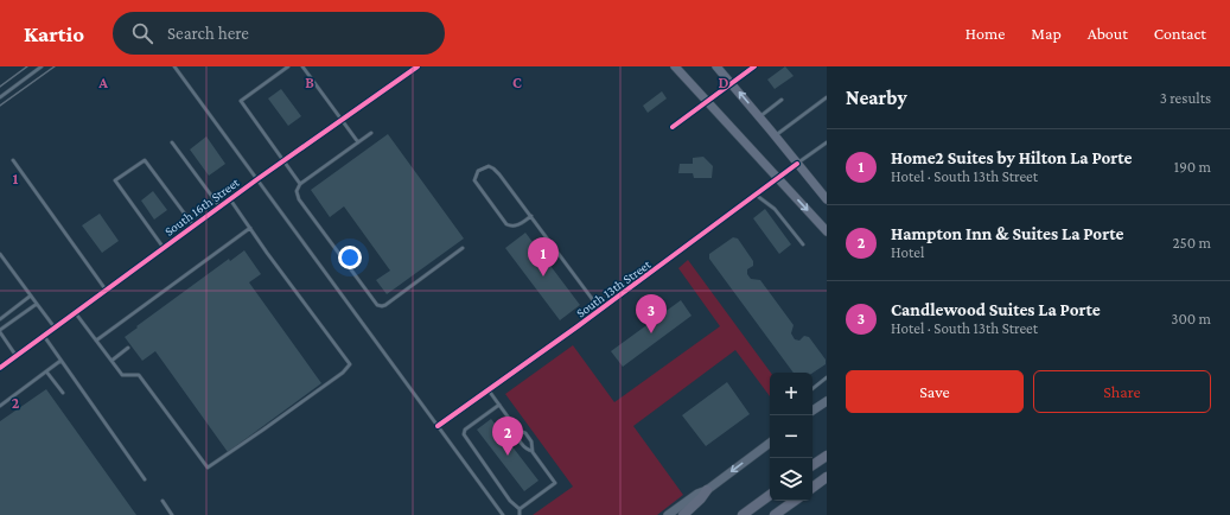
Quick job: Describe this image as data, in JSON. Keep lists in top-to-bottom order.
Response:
{
  "streets": {
    "street": ["South 16th Street", "South 13th Street"]
  },
  "page": {
    "header": "Kartio",
    "search": "Search here",
    "nav": [
      "Home",
      "Map",
      "About",
      "Contact"
    ],
    "heading": ["Nearby", "3 results"],
    "list": [
      {
        "mark": "1",
        "name": "Home2 Suites by Hilton La Porte",
        "note": "Hotel · South 13th Street",
        "value": "190 m"
      },
      {
        "mark": "2",
        "name": "Hampton Inn & Suites La Porte",
        "note": "Hotel",
        "value": "250 m"
      },
      {
        "mark": "3",
        "name": "Candlewood Suites La Porte",
        "note": "Hotel · South 13th Street",
        "value": "300 m"
      }
    ],
    "pins": ["1", "3", "2"],
    "buttons": ["Save", "Share"],
    "map_buttons": ["+", "−"]
  },
  "grid": {
    "columns": [
      "A",
      "B",
      "C",
      "D"
    ],
    "rows": ["1", "2"]
  }
}
